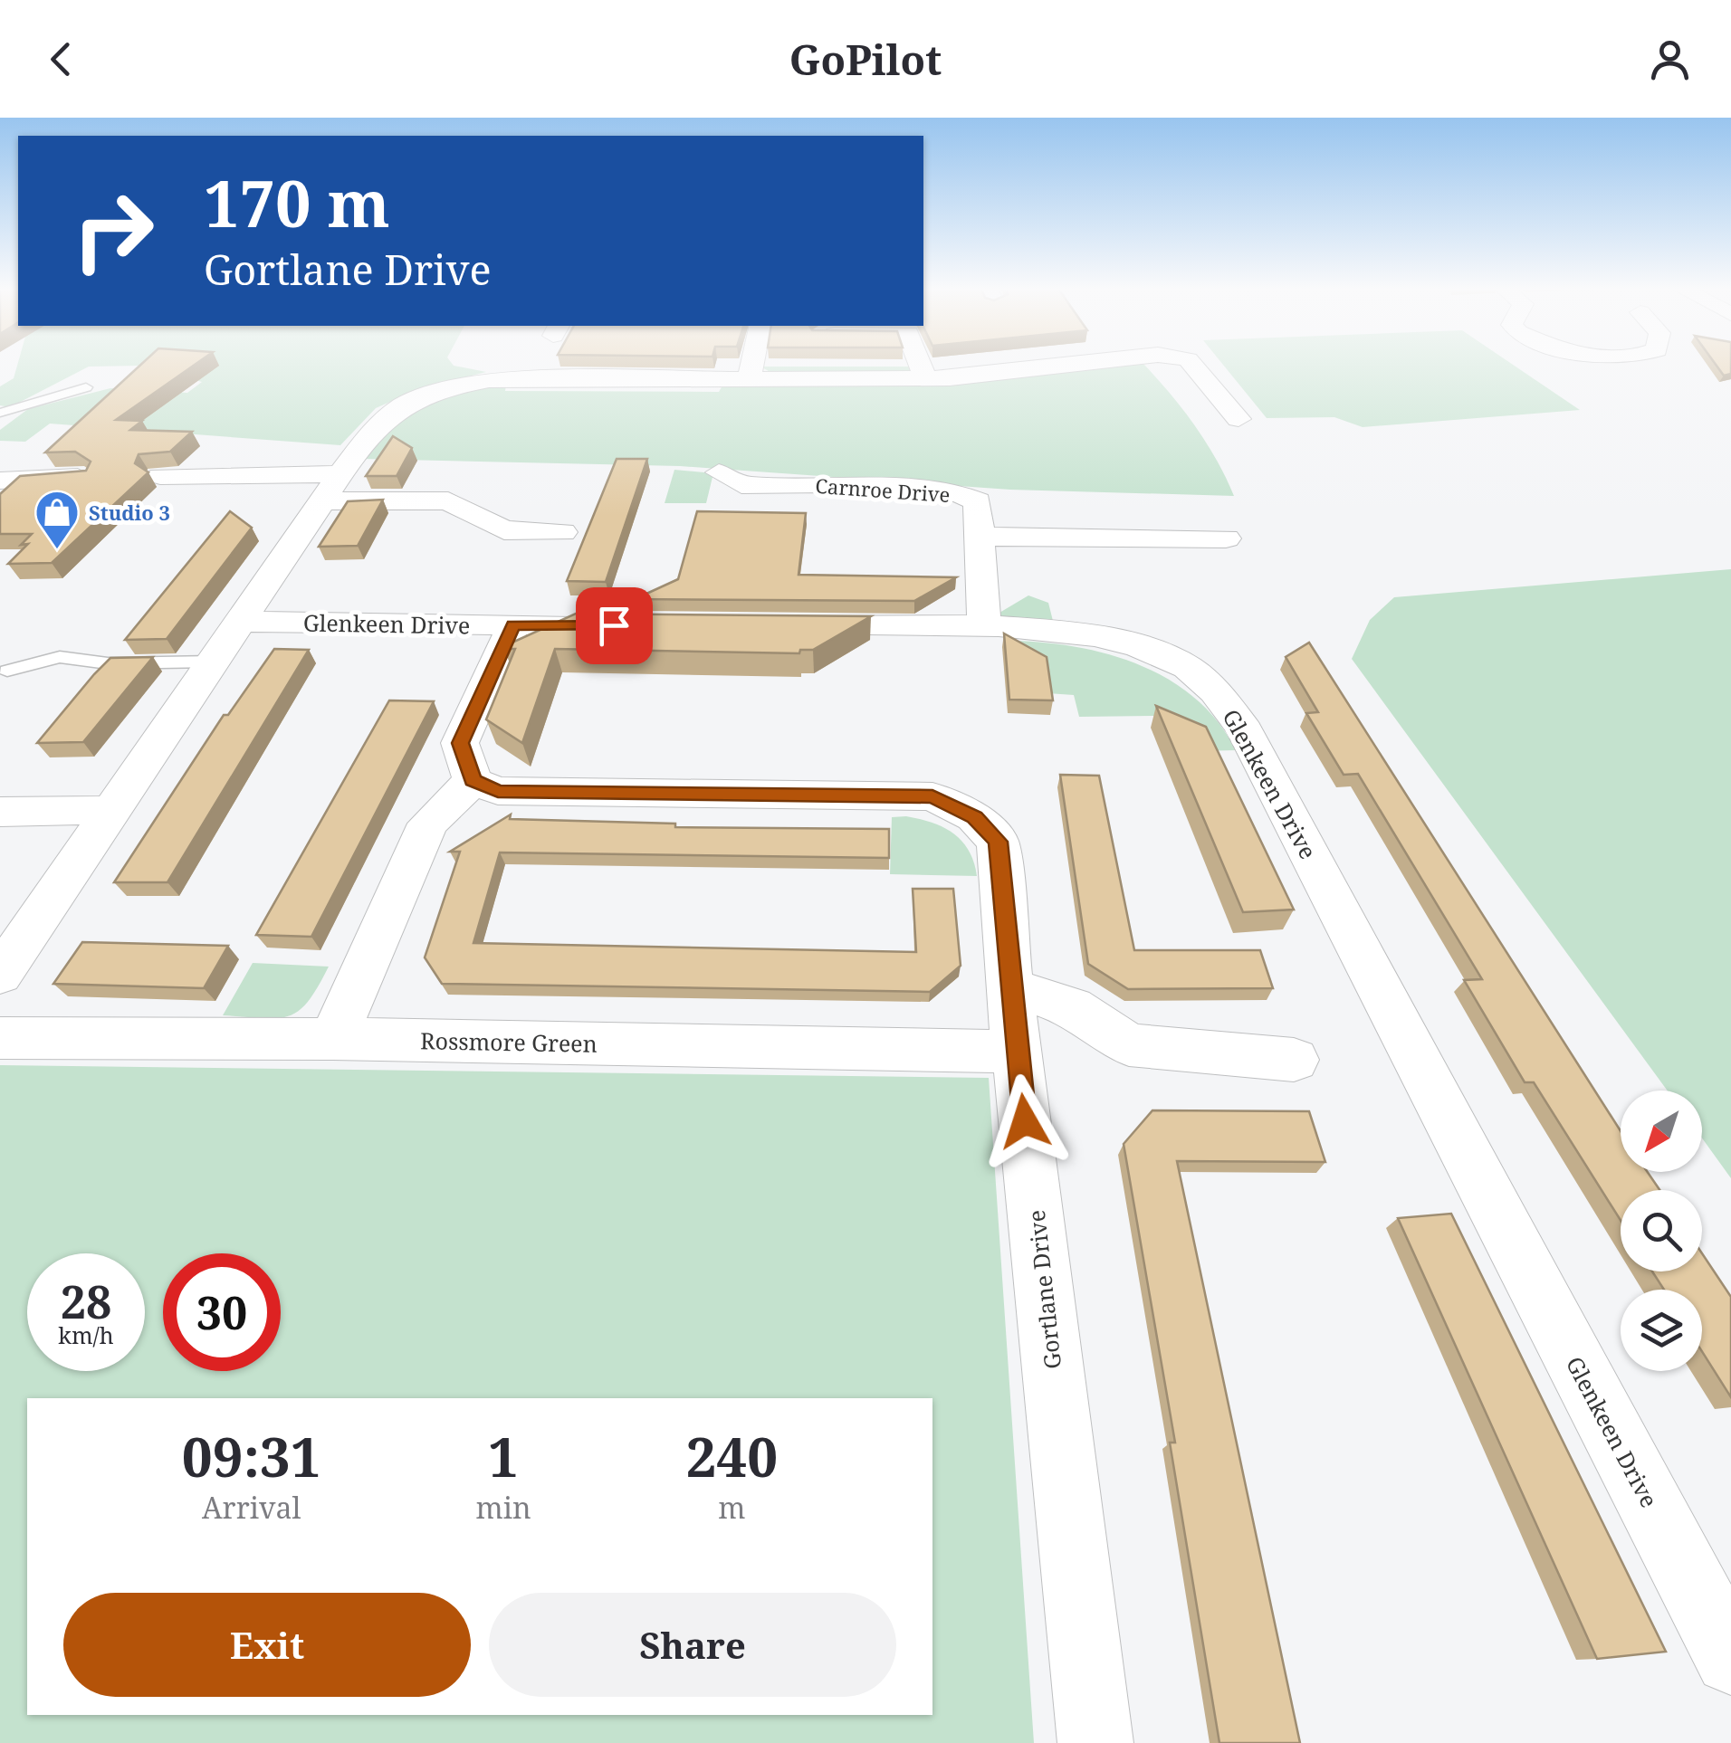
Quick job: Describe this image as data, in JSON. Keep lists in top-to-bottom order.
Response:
{
  "streets": {
    "street": [
      "Carnroe Drive",
      "Glenkeen Drive",
      "Rossmore Green",
      "Gortlane Drive"
    ]
  },
  "crossings": [
    ["Carnroe Drive", "Glenkeen Drive"],
    ["Rossmore Green", "Gortlane Drive"]
  ],
  "places": {
    "shop": ["Studio 3"]
  },
  "north": "bottom left",
  "page": {
    "header": "GoPilot",
    "turn": ["170 m", "Gortlane Drive"],
    "speed": "28 km/h",
    "limit": "30",
    "eta": [
      "09:31",
      "Arrival",
      "1",
      "min",
      "240",
      "m"
    ],
    "buttons": ["Exit", "Share"]
  }
}
